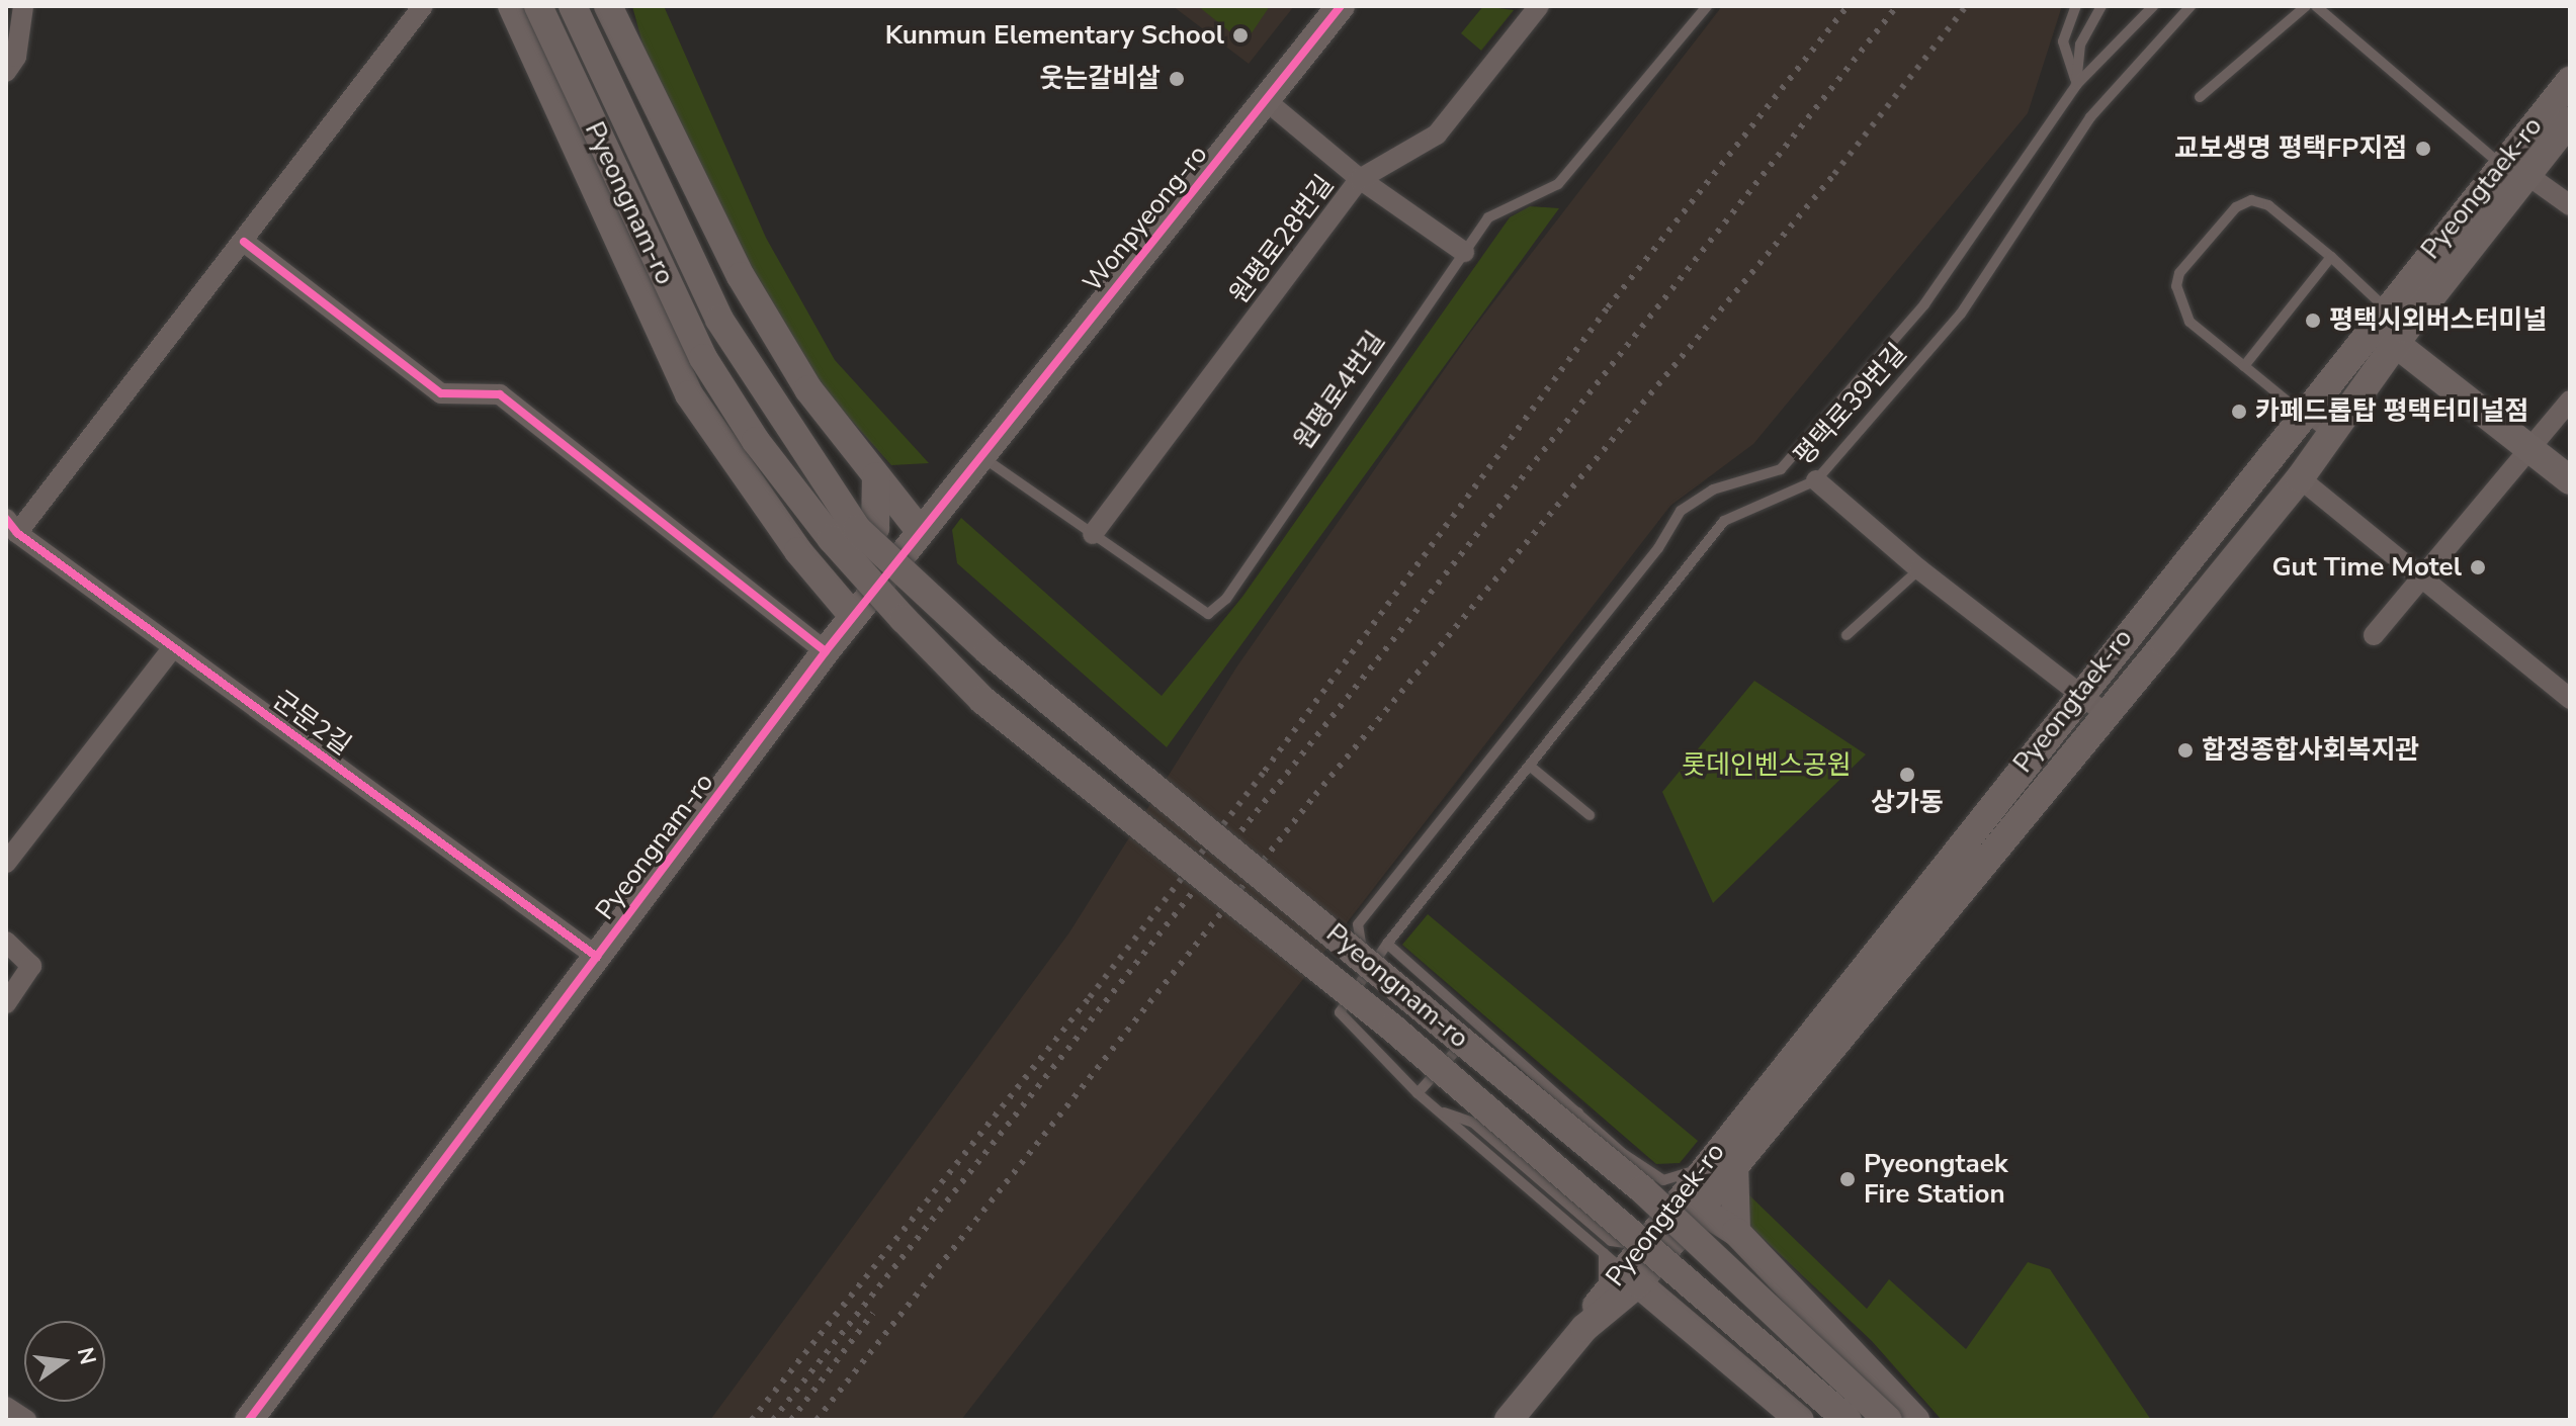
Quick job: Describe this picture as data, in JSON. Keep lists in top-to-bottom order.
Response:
{
  "streets": {
    "main road": ["Pyeongtaek-ro", "Pyeongnam-ro", "Wonpyeong-ro"],
    "street": ["원평로28번길", "군문2길"],
    "lane": ["원평로4번길", "평택로39번길"]
  },
  "crossings": [
    ["Pyeongnam-ro", "Wonpyeong-ro"],
    ["Pyeongnam-ro", "원평로4번길"],
    ["Pyeongnam-ro", "군문2길"],
    ["Wonpyeong-ro", "원평로4번길"],
    ["원평로28번길", "원평로4번길"]
  ],
  "parks": ["롯데인벤스공원"],
  "places": [
    "Kunmun Elementary School",
    "웃는갈비살",
    "교보생명 평택FP지점",
    "평택시외버스터미널",
    "카페드롭탑 평택터미널점",
    "Gut Time Motel",
    "합정종합사회복지관",
    "상가동",
    "Pyeongtaek Fire Station"
  ],
  "north": "right"
}
